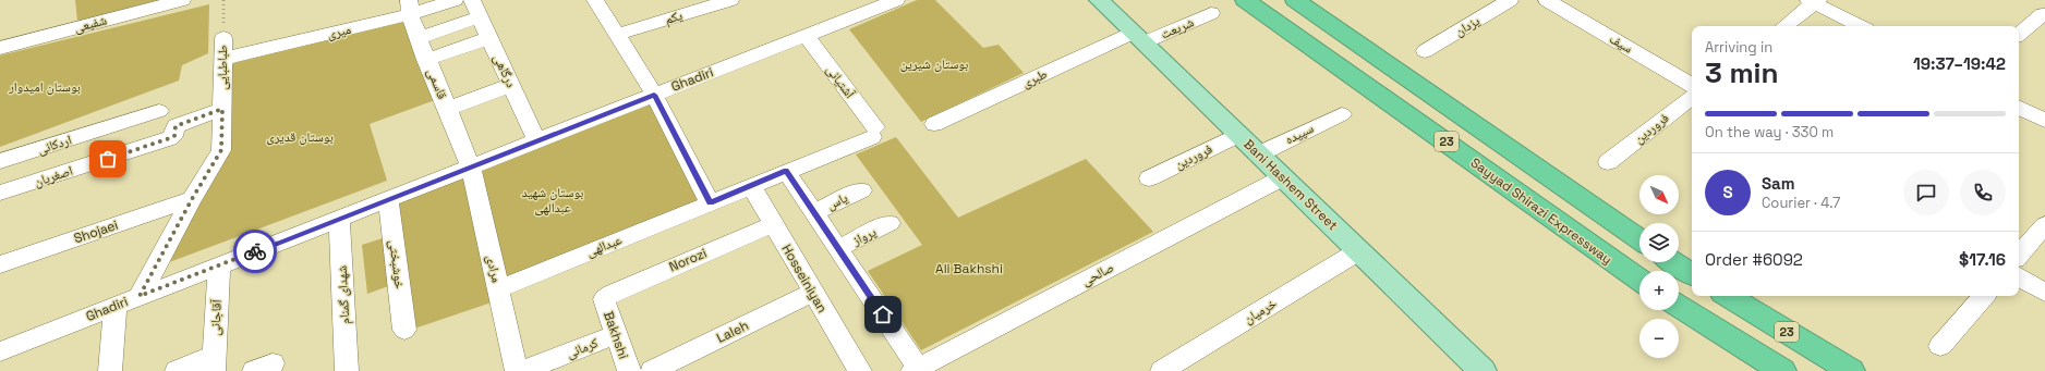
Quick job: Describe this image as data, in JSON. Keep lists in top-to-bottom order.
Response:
{
  "streets": {
    "highway": ["23", "Sayyad Shirazi Expressway"],
    "main road": ["Bani Hashem Street"],
    "street": [
      "یکم",
      "شفیعی",
      "یزدان",
      "شریعت",
      "میری",
      "سیف",
      "طباطبایی",
      "درگاهی",
      "طبری",
      "Ghadiri",
      "آشتیانی",
      "قاسمی",
      "فروردین",
      "سپیده",
      "اردکانی",
      "اصغریان",
      "یاس",
      "Shojaei",
      "پرواز",
      "عبدالهی",
      "Norozi",
      "خوشبختی",
      "مرادی",
      "صالحی",
      "Hosseiniyan",
      "شهدای گمنام",
      "خرمیان",
      "آقاجانی",
      "Laleh",
      "Bakhshi",
      "کرمانی"
    ]
  },
  "crossings": [
    ["شریعت", "طبری"],
    ["شریعت", "Bani Hashem Street"],
    ["میری", "طباطبایی"],
    ["میری", "قاسمی"],
    ["طباطبایی", "Ghadiri"],
    ["طباطبایی", "اصغریان"],
    ["طباطبایی", "Shojaei"],
    ["درگاهی", "Ghadiri"],
    ["طبری", "Bani Hashem Street"],
    ["Ghadiri", "آشتیانی"],
    ["Ghadiri", "قاسمی"],
    ["Ghadiri", "خوشبختی"],
    ["Ghadiri", "مرادی"],
    ["Ghadiri", "شهدای گمنام"],
    ["Ghadiri", "آقاجانی"],
    ["آشتیانی", "عبدالهی"],
    ["قاسمی", "مرادی"],
    ["فروردین", "Bani Hashem Street"],
    ["سپیده", "Bani Hashem Street"],
    ["Bani Hashem Street", "صالحی"],
    ["Bani Hashem Street", "خرمیان"],
    ["عبدالهی", "مرادی"],
    ["عبدالهی", "Hosseiniyan"],
    ["Norozi", "Hosseiniyan"],
    ["Norozi", "Bakhshi"],
    ["Hosseiniyan", "Laleh"],
    ["Bakhshi", "کرمانی"]
  ],
  "parks": [
    "بوستان شیرین",
    "بوستان امیدوار",
    "بوستان قدیری",
    "بوستان شهید عبدالهی",
    "Ali Bakhshi"
  ],
  "north": "bottom right",
  "page": {
    "heading": ["3 min", "Arriving in", "19:37–19:42"],
    "panel": [
      "Sam",
      "Courier · 4.7",
      "Order #6092",
      "$17.16"
    ],
    "bar": "On the way · 330 m",
    "round": "S",
    "map_buttons": ["+", "−"]
  }
}
